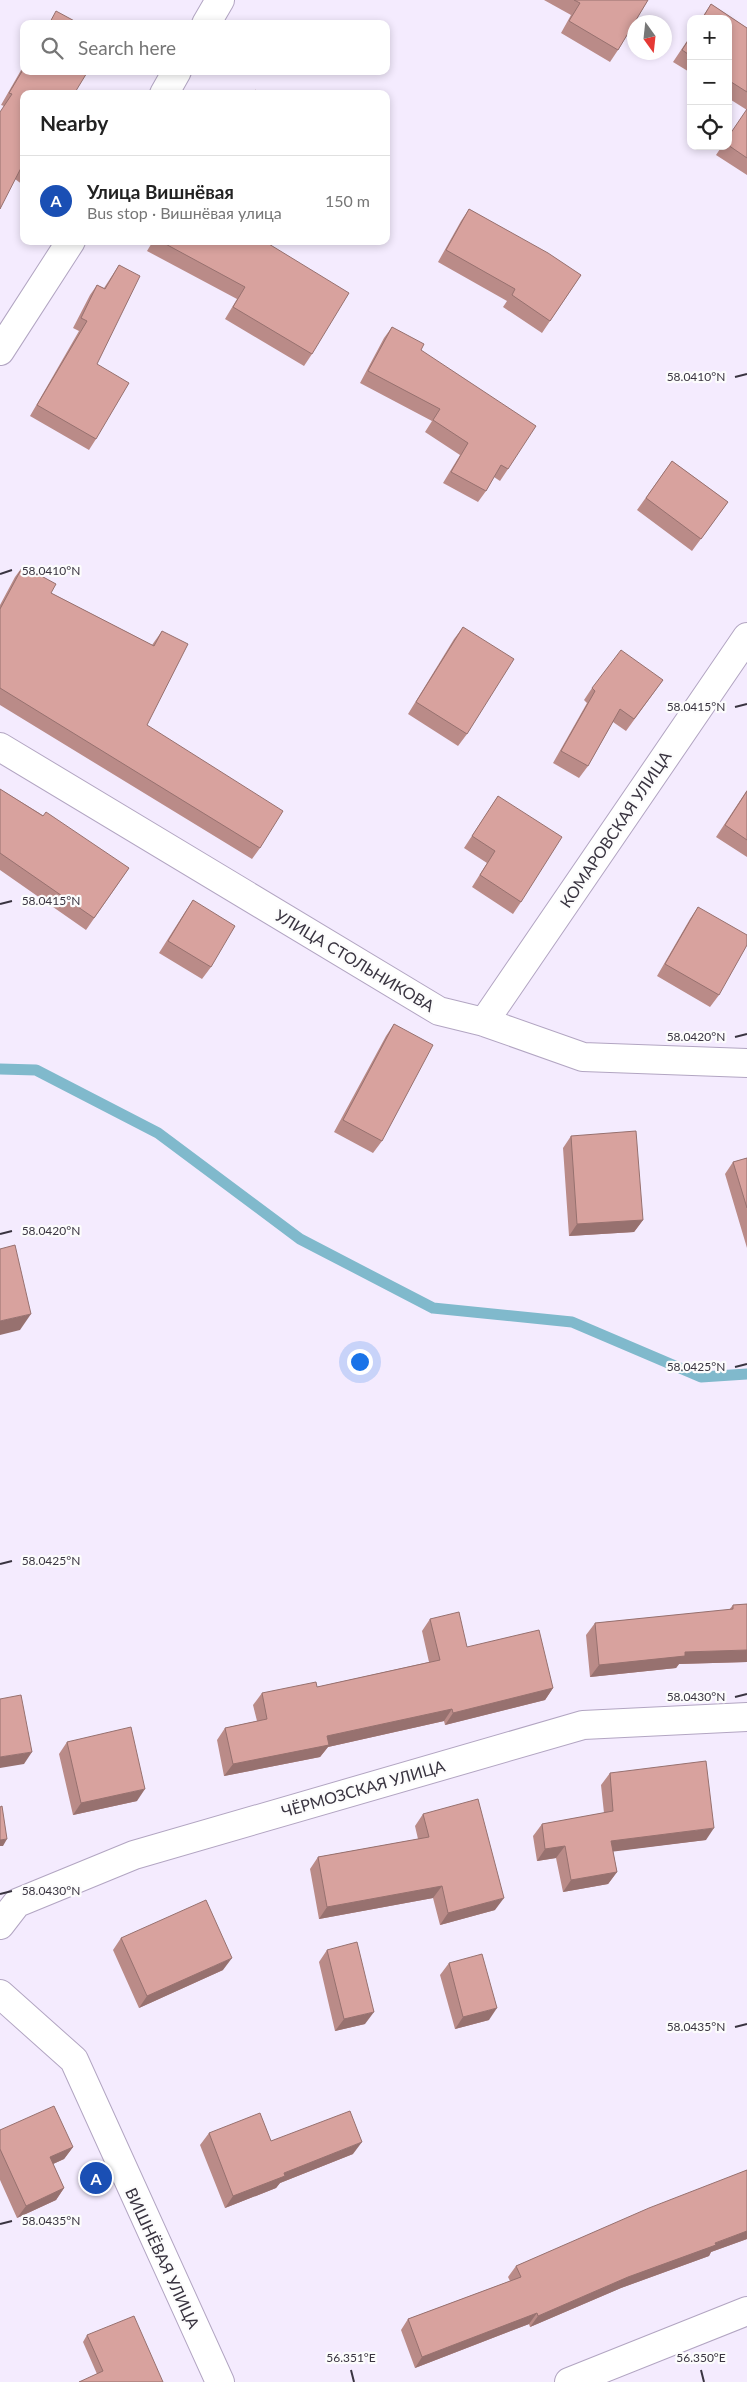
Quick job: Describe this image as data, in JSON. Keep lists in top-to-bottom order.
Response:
{
  "streets": {
    "street": [
      "КОМАРОВСКАЯ УЛИЦА",
      "УЛИЦА СТОЛЬНИКОВА",
      "ЧЁРМОЗСКАЯ УЛИЦА",
      "ВИШНЁВАЯ УЛИЦА"
    ]
  },
  "crossings": [
    ["КОМАРОВСКАЯ УЛИЦА", "УЛИЦА СТОЛЬНИКОВА"]
  ],
  "north": "bottom",
  "page": {
    "map_buttons": ["+", "−"],
    "search": "Search here",
    "heading": "Nearby",
    "list": [
      {
        "mark": "A",
        "name": "Улица Вишнёвая",
        "note": "Bus stop · Вишнёвая улица",
        "value": "150 m"
      }
    ],
    "pins": "A"
  },
  "coordinates": [
    "58.0410°N",
    "58.0415°N",
    "58.0420°N",
    "58.0425°N",
    "58.0430°N",
    "58.0435°N",
    "56.351°E",
    "56.350°E"
  ]
}
